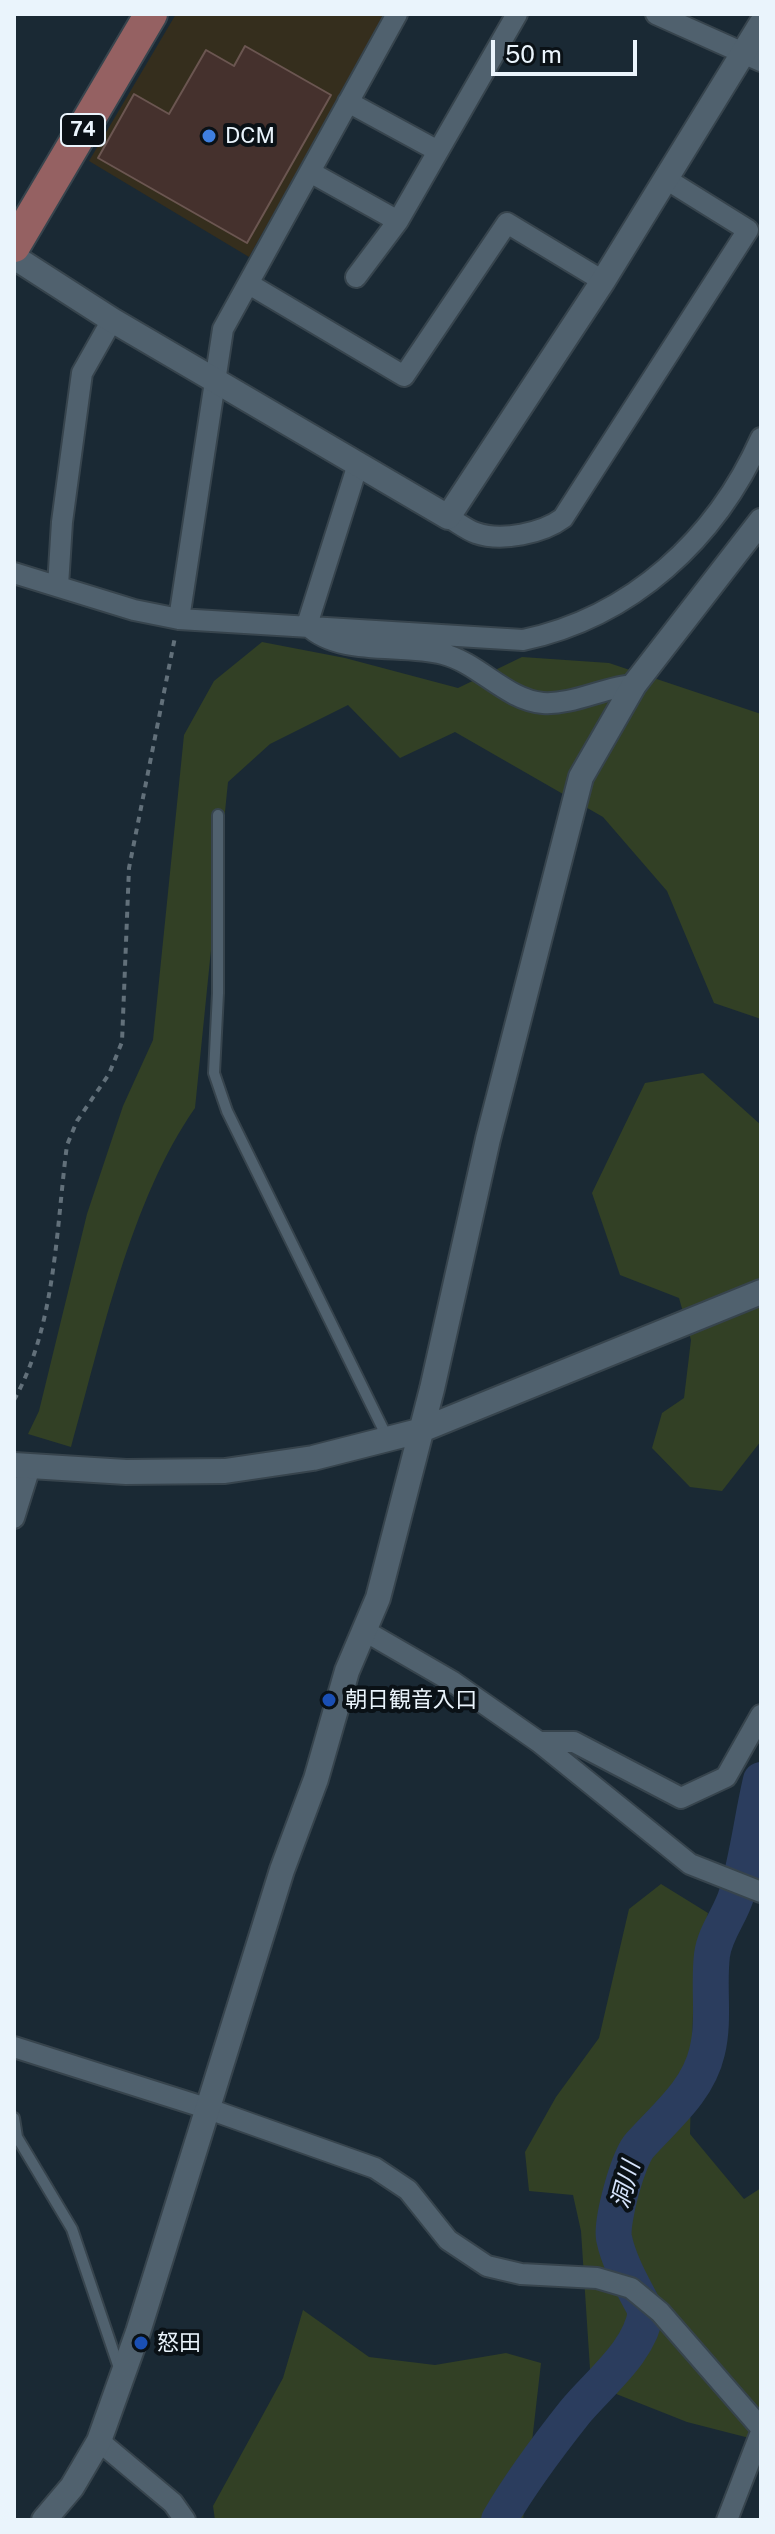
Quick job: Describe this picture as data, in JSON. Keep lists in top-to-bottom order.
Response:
{
  "streets": {
    "main road": ["74"]
  },
  "water": ["洞川"],
  "places": ["DCM", "朝日観音入口", "怒田"],
  "scale_bar": "50 m"
}
